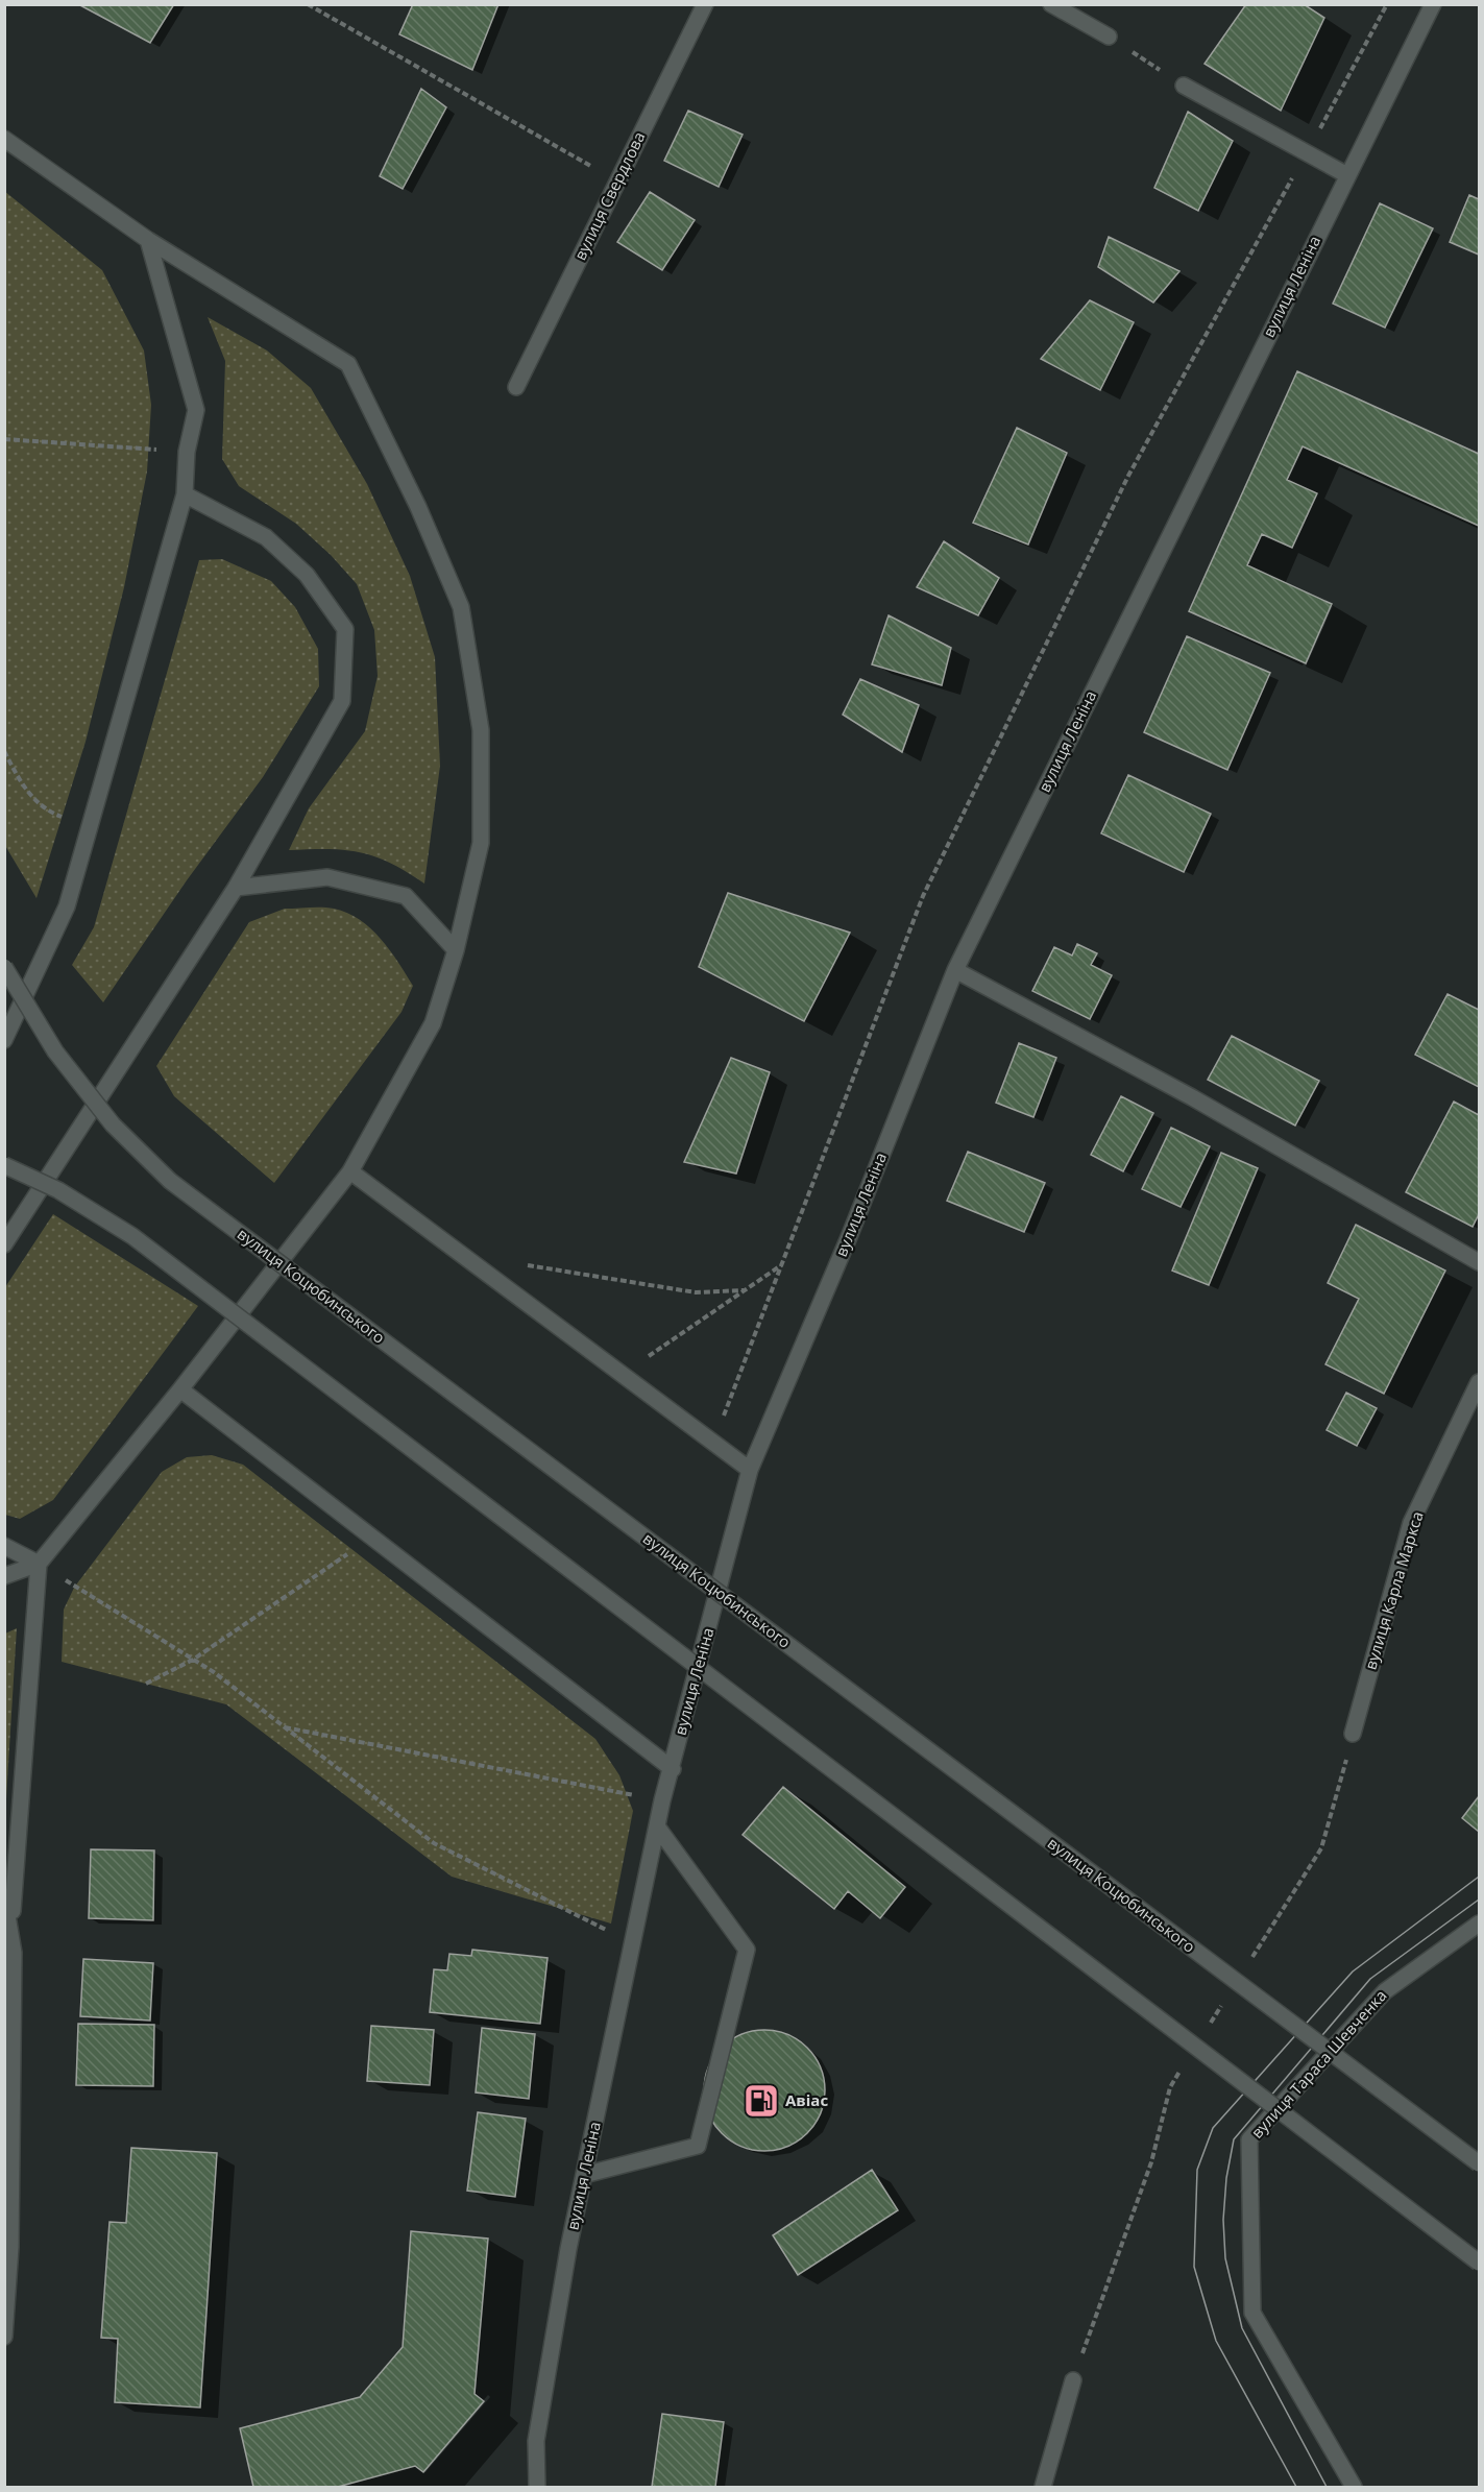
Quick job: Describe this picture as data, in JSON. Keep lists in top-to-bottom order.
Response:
{
  "streets": {
    "street": [
      "вулиця Свердлова",
      "вулиця Леніна",
      "вулиця Коцюбинського",
      "вулиця Карла Маркса",
      "вулиця Тараса Шевченка"
    ]
  },
  "places": {
    "fuel station": ["Авіас"]
  }
}
